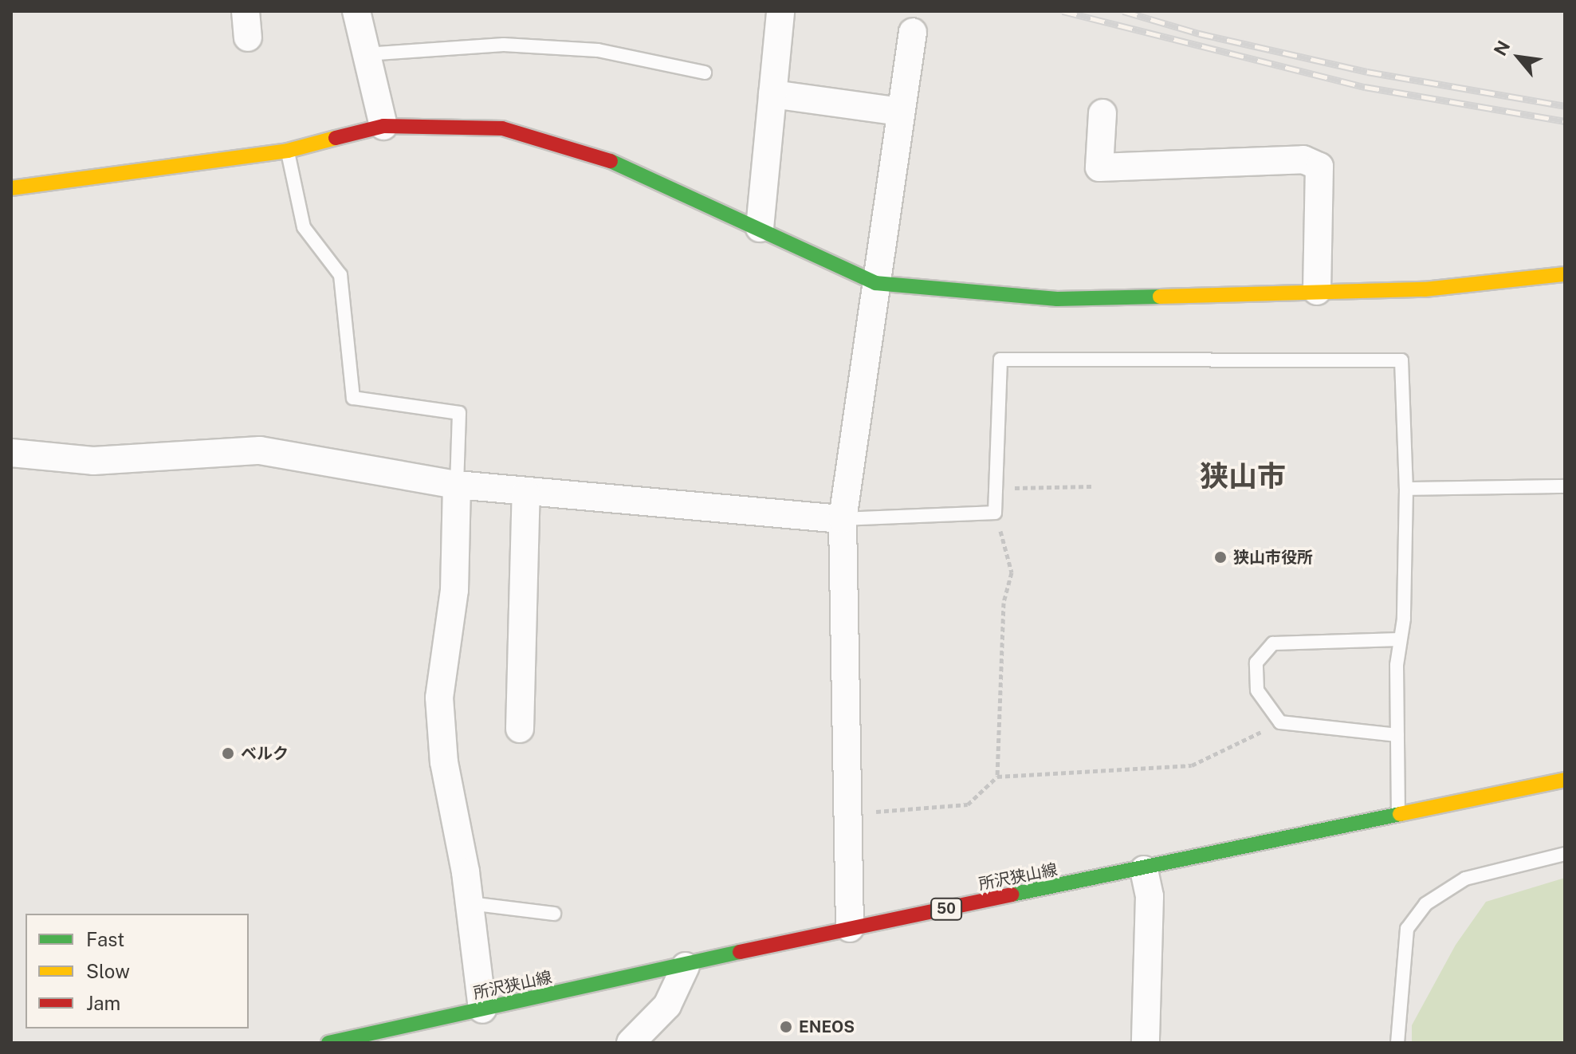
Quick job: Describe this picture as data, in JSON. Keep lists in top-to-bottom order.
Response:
{
  "streets": {
    "street": ["所沢狭山線", "50"]
  },
  "districts": ["狭山市"],
  "places": ["狭山市役所", "ベルク", "ENEOS"],
  "legend": ["Fast", "Slow", "Jam"],
  "north": "top left"
}
